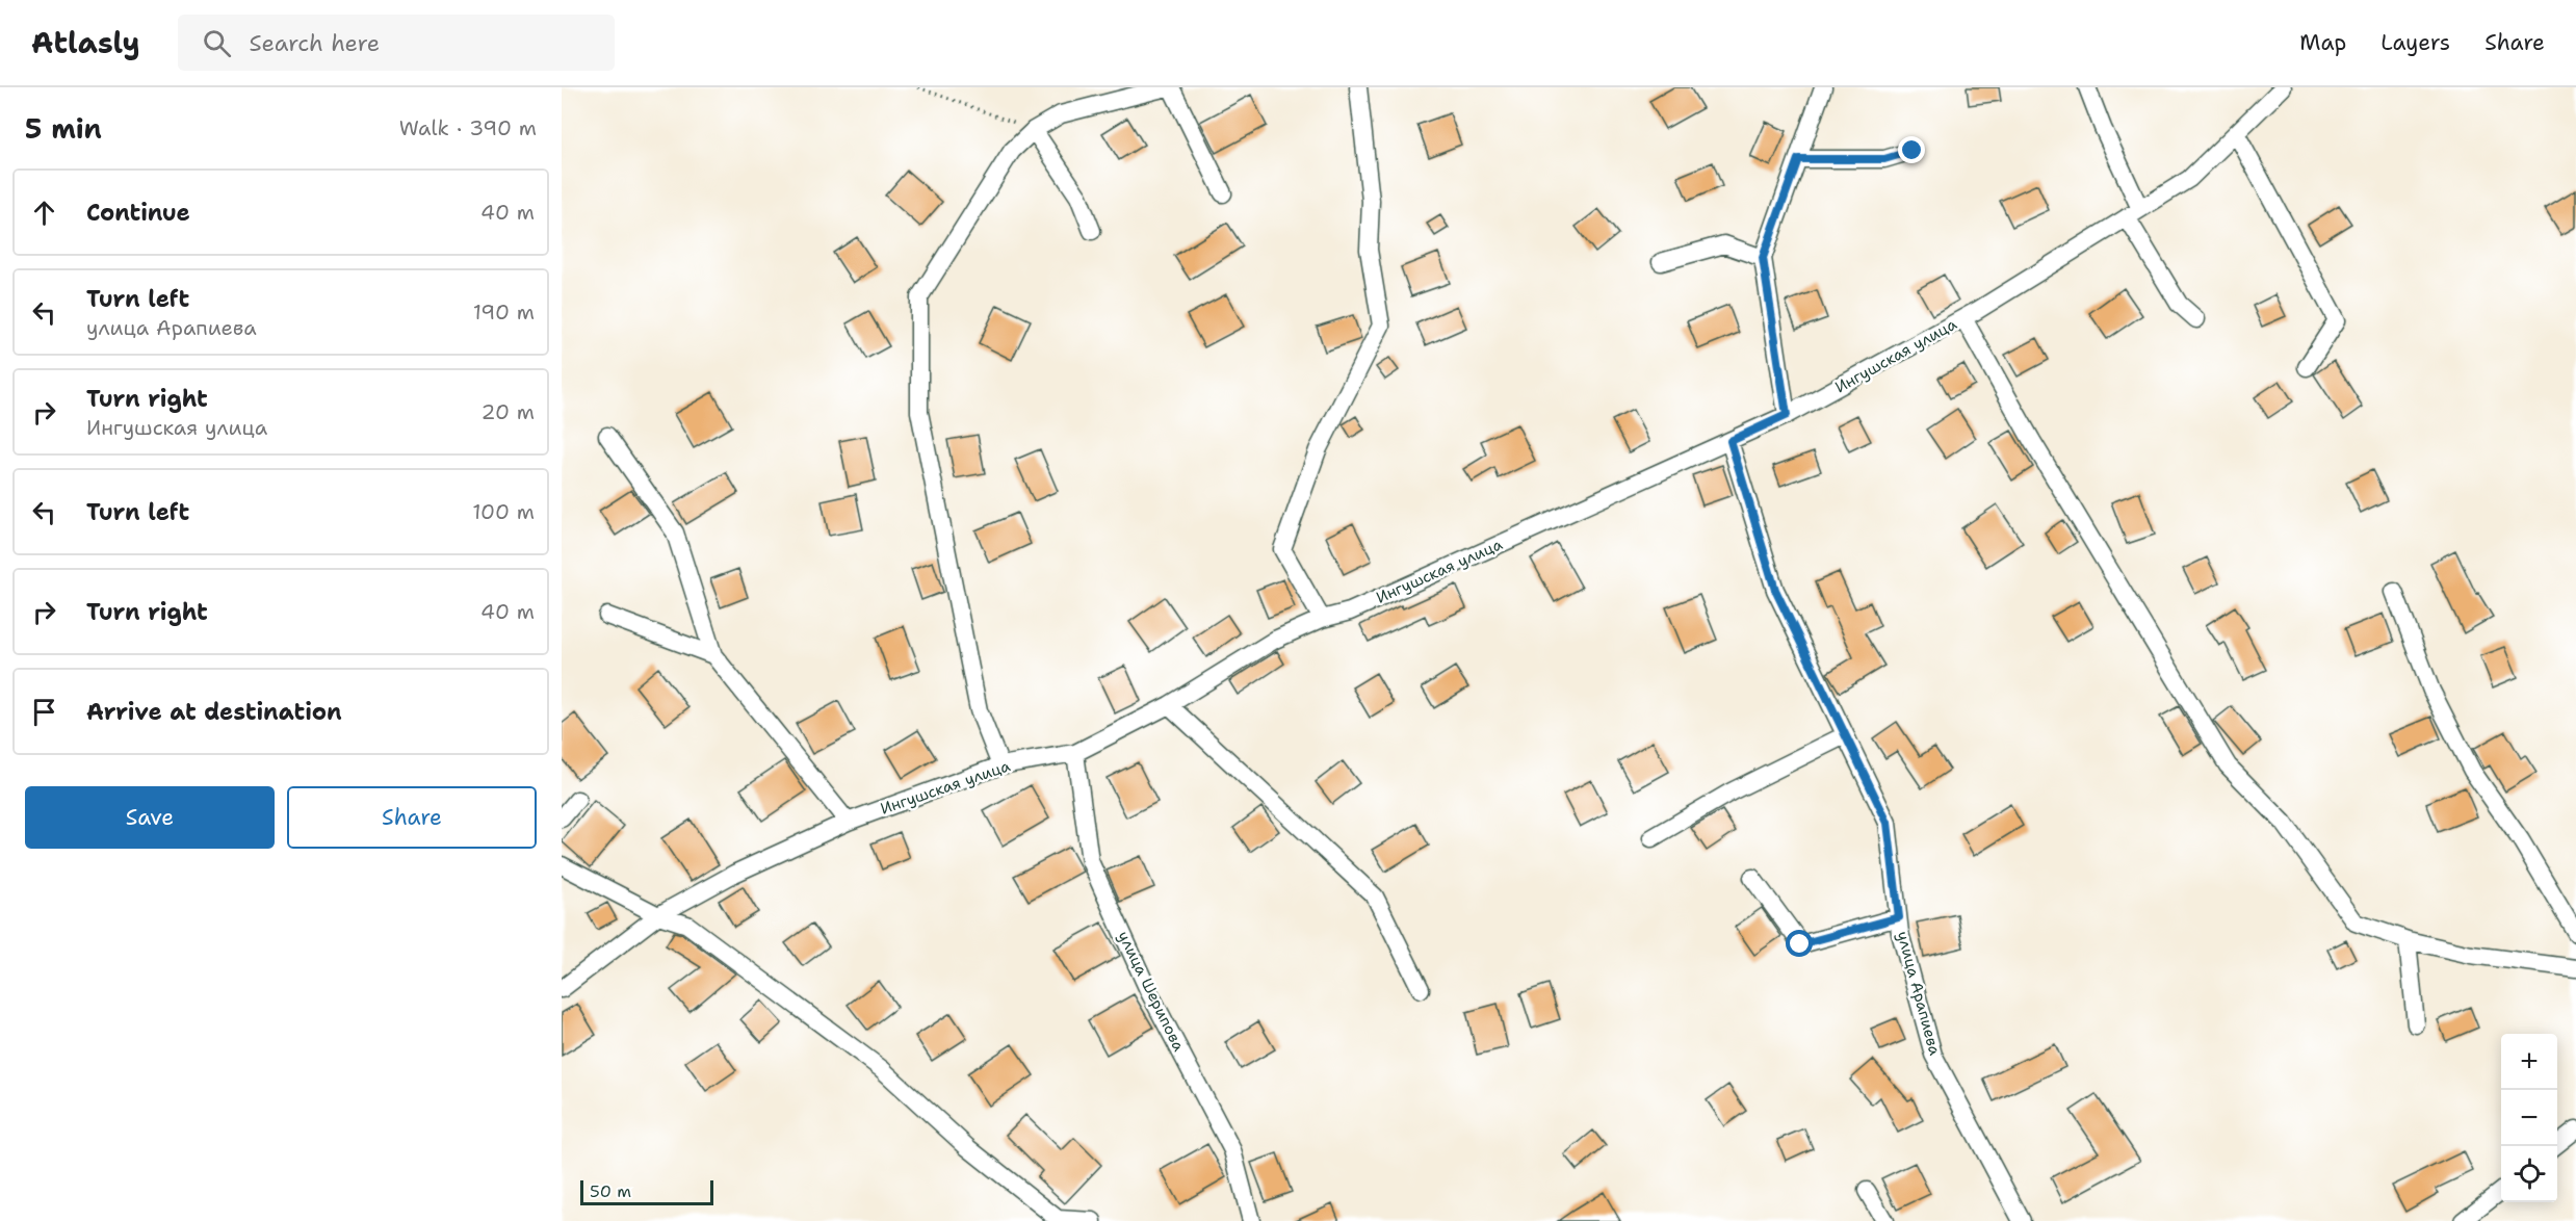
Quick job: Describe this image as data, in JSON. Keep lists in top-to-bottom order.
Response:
{
  "streets": {
    "street": ["Ингушская улица", "улица Шерипова", "улица Арапиева"]
  },
  "crossings": [
    ["Ингушская улица", "улица Шерипова"],
    ["Ингушская улица", "улица Арапиева"]
  ],
  "scale_bar": "50 m",
  "page": {
    "header": "Atlasly",
    "search": "Search here",
    "nav": ["Map", "Layers", "Share"],
    "heading": ["5 min", "Walk · 390 m"],
    "list": [
      ["Continue", "40 m"],
      ["Turn left", "улица Арапиева", "190 m"],
      ["Turn right", "Ингушская улица", "20 m"],
      ["Turn left", "100 m"],
      ["Turn right", "40 m"],
      "Arrive at destination"
    ],
    "buttons": ["Save", "Share"],
    "map_buttons": ["+", "−"],
    "scale": "50 m"
  }
}
